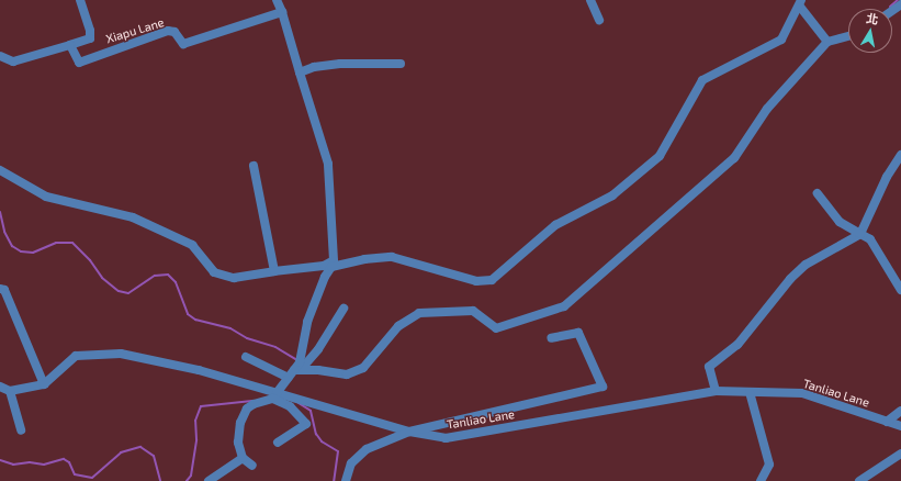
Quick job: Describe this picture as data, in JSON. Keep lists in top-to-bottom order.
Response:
{
  "streets": {
    "street": ["Xiapu Lane", "Tanliao Lane"]
  },
  "north": "top"
}
